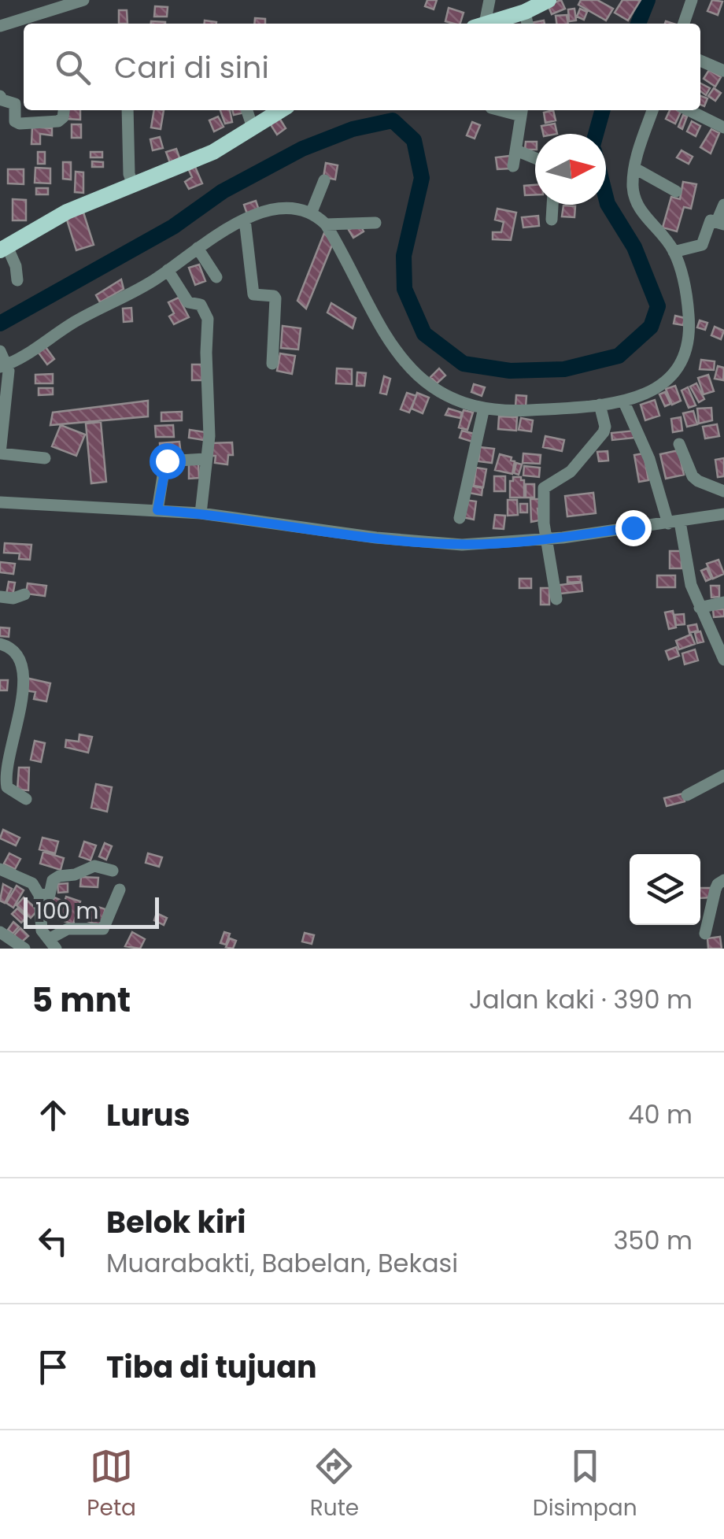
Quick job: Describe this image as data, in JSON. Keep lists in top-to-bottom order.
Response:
{
  "scale_bar": "100 m",
  "north": "right",
  "page": {
    "search": "Cari di sini",
    "scale": "100 m",
    "heading": ["5 mnt", "Jalan kaki · 390 m"],
    "list": [
      ["Lurus", "40 m"],
      ["Belok kiri", "Muarabakti, Babelan, Bekasi", "350 m"],
      "Tiba di tujuan"
    ],
    "nav": ["Peta", "Rute", "Disimpan"]
  }
}
